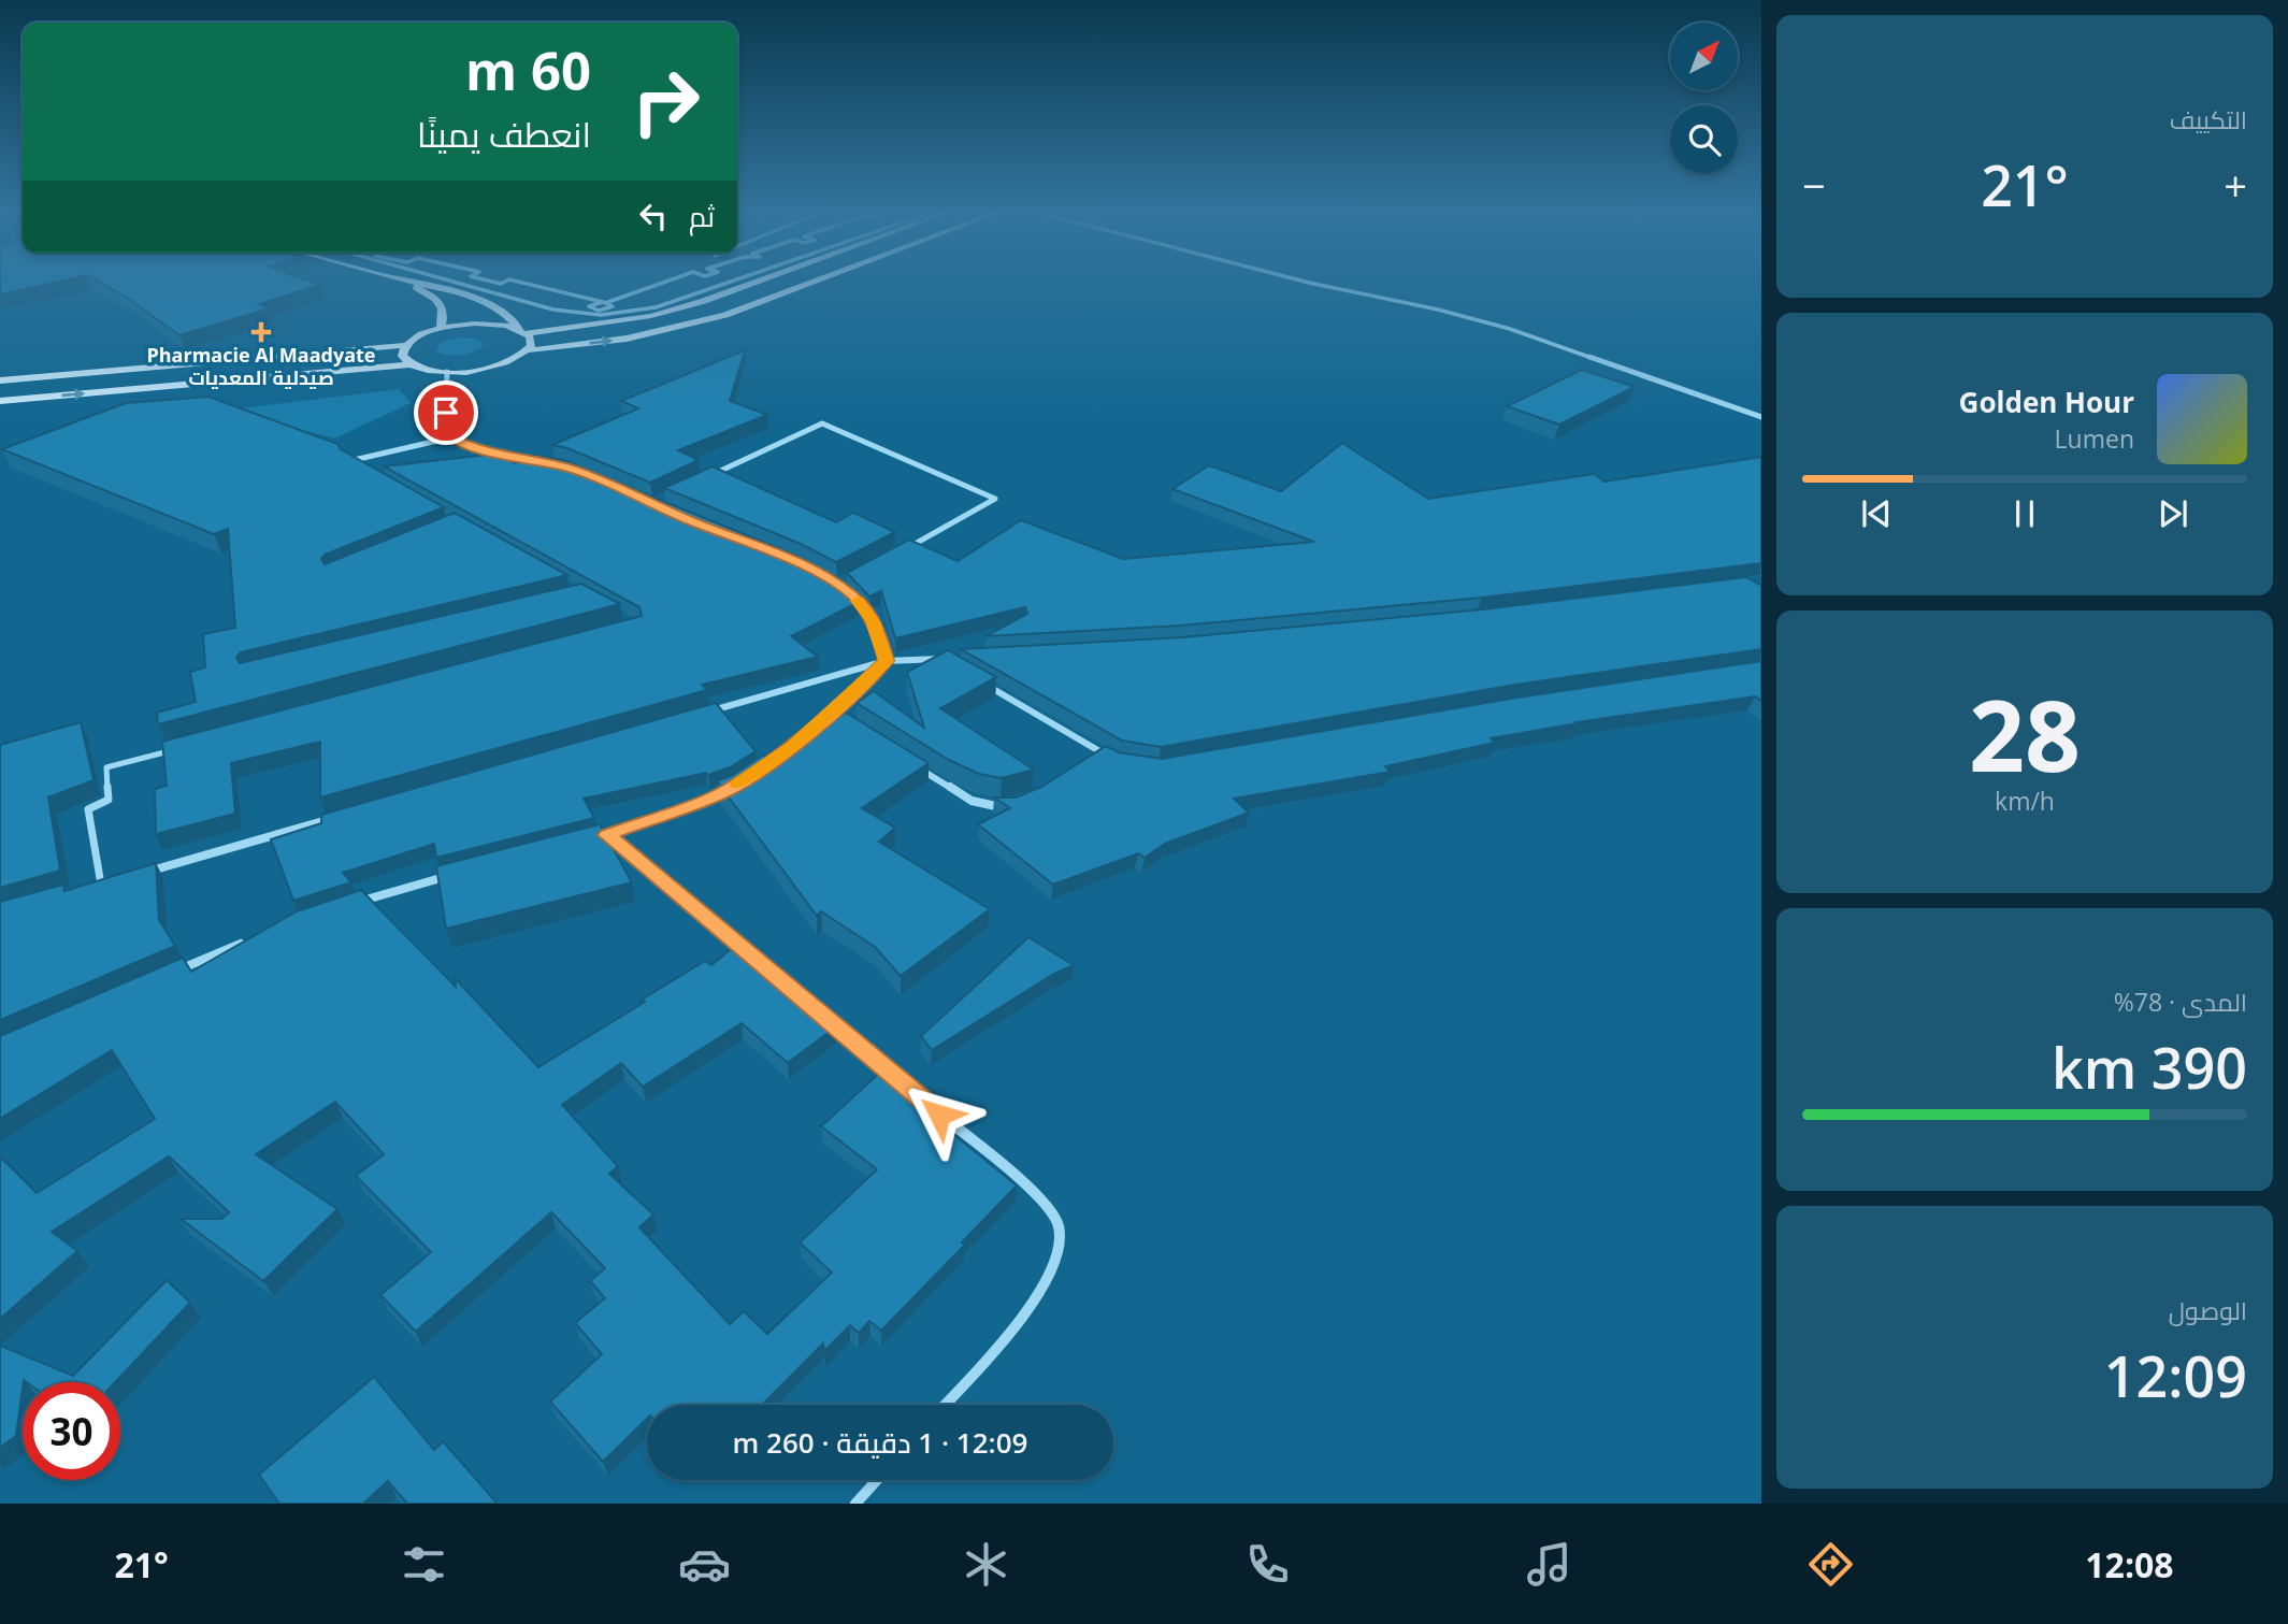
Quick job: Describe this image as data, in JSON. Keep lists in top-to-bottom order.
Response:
{
  "places": {
    "health": ["Pharmacie Al Maadyate صيدلية المعديات"]
  },
  "north": "top right",
  "page": {
    "tile": [
      "التكييف",
      ["28", "km/h"],
      ["المدى · 78%", "390 km"],
      ["الوصول", "12:09"]
    ],
    "turn": ["60 m", "انعطف يمينًا"],
    "heat": ["−", "21°", "+"],
    "then": "ثم",
    "song": ["Golden Hour", "Lumen"],
    "limit": "30",
    "trip": "12:09 · 1 دقيقة · 260 m",
    "tabs": ["12:08", "21°"]
  }
}
